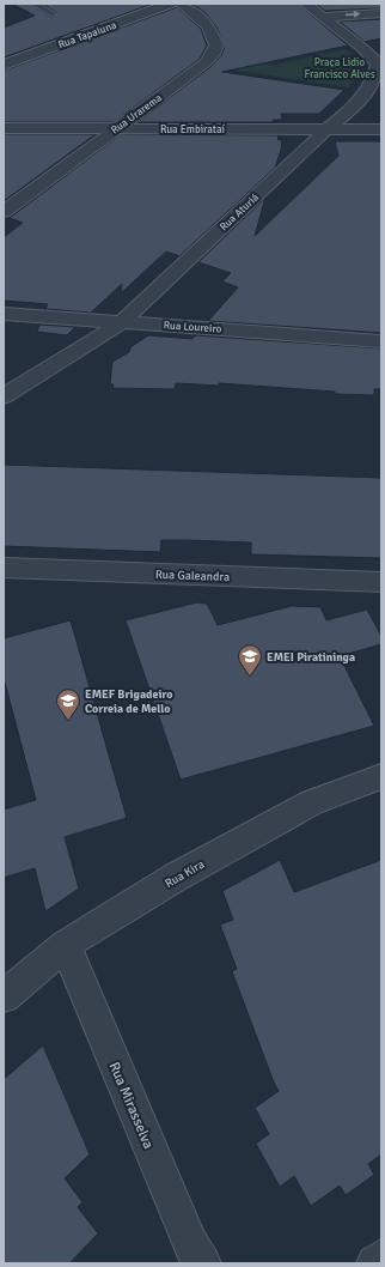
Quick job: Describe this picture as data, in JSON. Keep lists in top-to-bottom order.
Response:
{
  "streets": {
    "street": [
      "Rua Tapaiuna",
      "Rua Urarema",
      "Rua Embirataí",
      "Rua Aturiá",
      "Rua Loureiro",
      "Rua Galeandra",
      "Rua Kira",
      "Rua Mirasselva"
    ]
  },
  "crossings": [
    ["Rua Urarema", "Rua Embirataí"],
    ["Rua Embirataí", "Rua Aturiá"],
    ["Rua Aturiá", "Rua Loureiro"],
    ["Rua Kira", "Rua Mirasselva"]
  ],
  "parks": ["Praça Lidio Francisco Alves"],
  "places": {
    "school or university": ["EMEI Piratininga", "EMEF Brigadeiro Correia de Mello"]
  }
}
